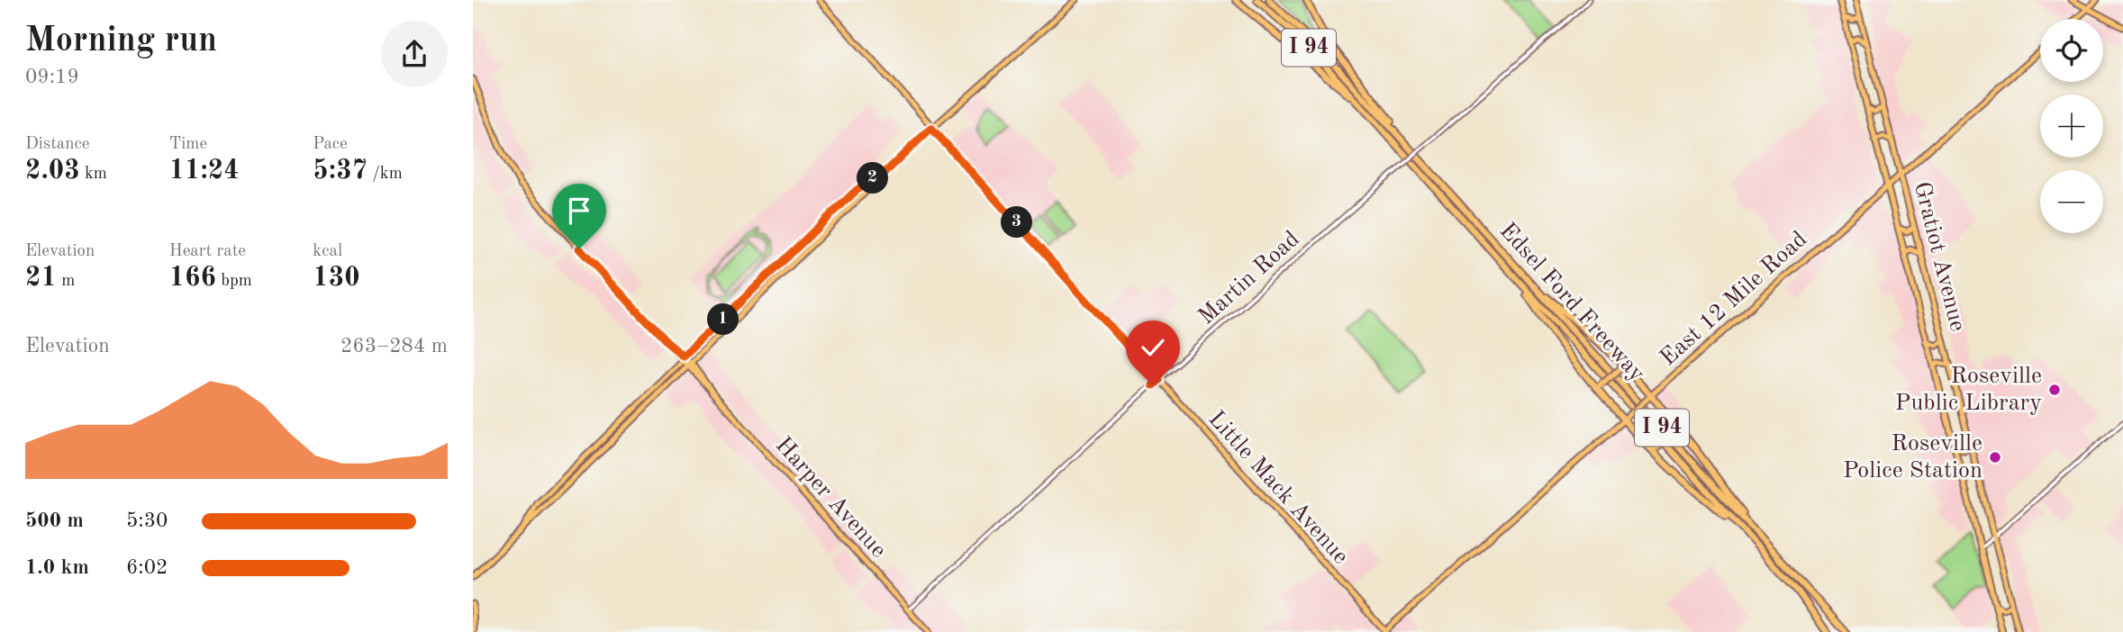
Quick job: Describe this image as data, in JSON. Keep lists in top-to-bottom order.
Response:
{
  "streets": {
    "highway": ["I 94", "Edsel Ford Freeway"],
    "main road": [
      "Gratiot Avenue",
      "East 12 Mile Road",
      "Little Mack Avenue",
      "Harper Avenue"
    ],
    "street": ["Martin Road"]
  },
  "crossings": [
    ["Gratiot Avenue", "East 12 Mile Road"],
    ["Martin Road", "Little Mack Avenue"],
    ["Martin Road", "Harper Avenue"],
    ["East 12 Mile Road", "Little Mack Avenue"]
  ],
  "places": ["Roseville Public Library", "Roseville Police Station"],
  "page": {
    "heading": ["Morning run", "09:19"],
    "map_buttons": ["+", "−"],
    "stats": [
      ["Distance", "2.03 km"],
      ["Time", "11:24"],
      ["Pace", "5:37 /km"],
      ["Elevation", "21 m"],
      ["Heart rate", "166 bpm"],
      ["kcal", "130"]
    ],
    "pins": ["2", "3", "1"],
    "chart": ["Elevation", "263–284 m"],
    "list": [
      {
        "name": "500 m",
        "note": "5:30"
      },
      {
        "name": "1.0 km",
        "note": "6:02"
      }
    ]
  }
}
